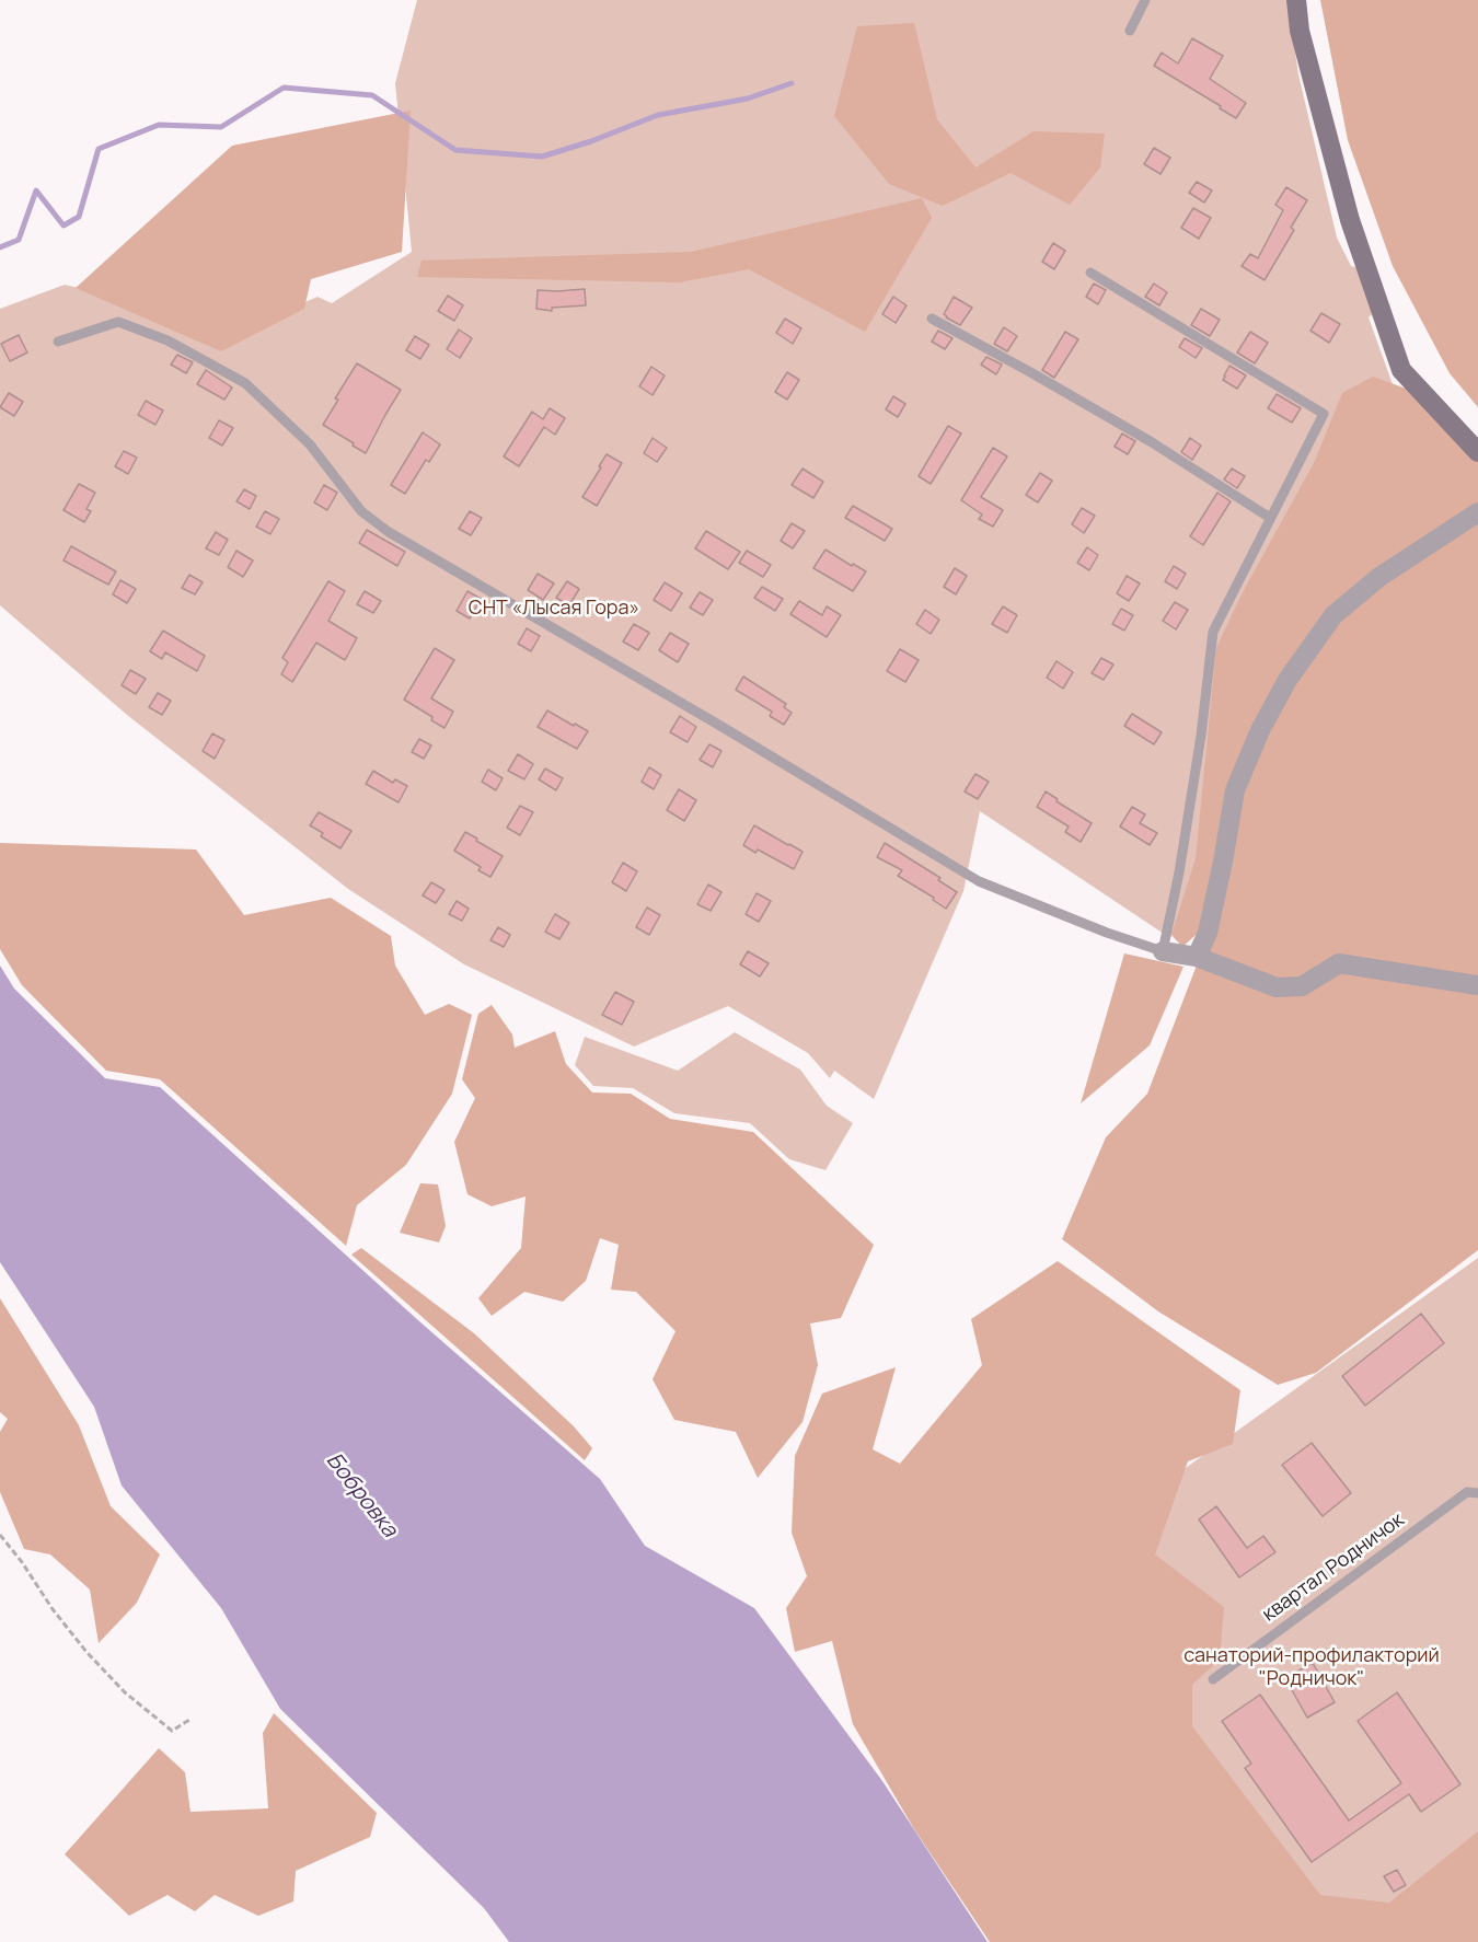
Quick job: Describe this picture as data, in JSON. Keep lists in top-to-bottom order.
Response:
{
  "streets": {
    "lane": ["квартал Родничок"]
  },
  "water": ["Бобровка"],
  "parks": ["СНТ «Лысая Гора»", "санаторий-профилакторий \"Родничок\""]
}
